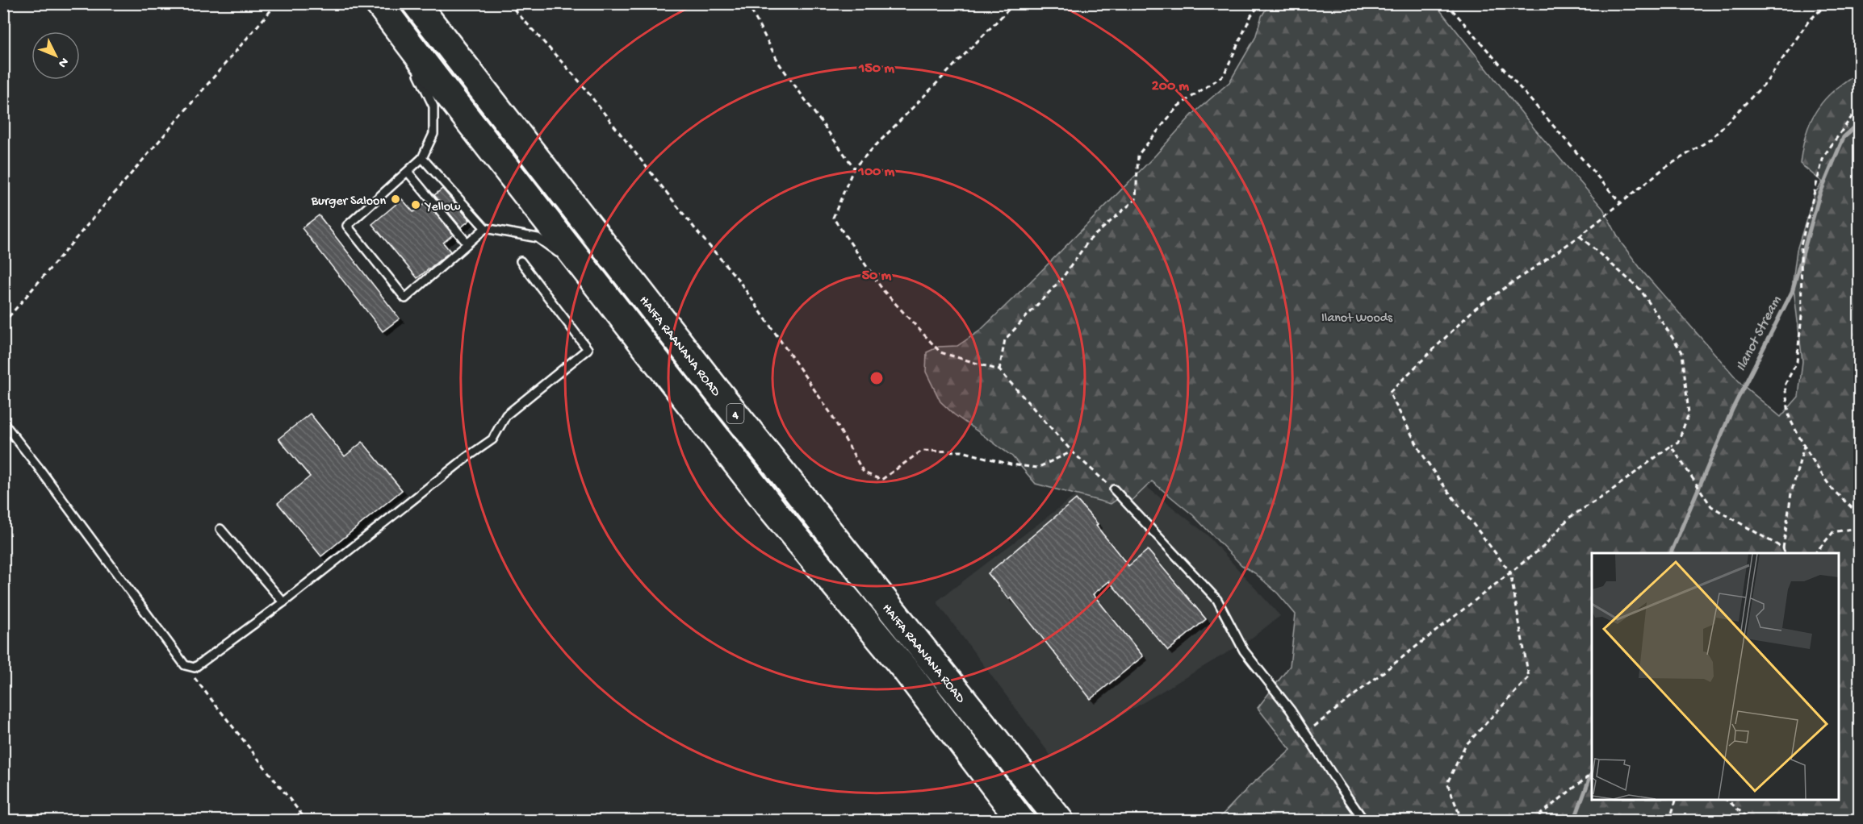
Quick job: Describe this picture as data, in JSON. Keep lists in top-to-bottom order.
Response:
{
  "streets": {
    "highway": ["HAIFA RAANANA ROAD", "4"]
  },
  "water": ["Ilanot Stream"],
  "parks": ["Ilanot Woods"],
  "places": ["Burger Saloon", "Yellow"],
  "north": "bottom right",
  "rings": [
    "150 m",
    "200 m",
    "100 m",
    "50 m"
  ]
}
